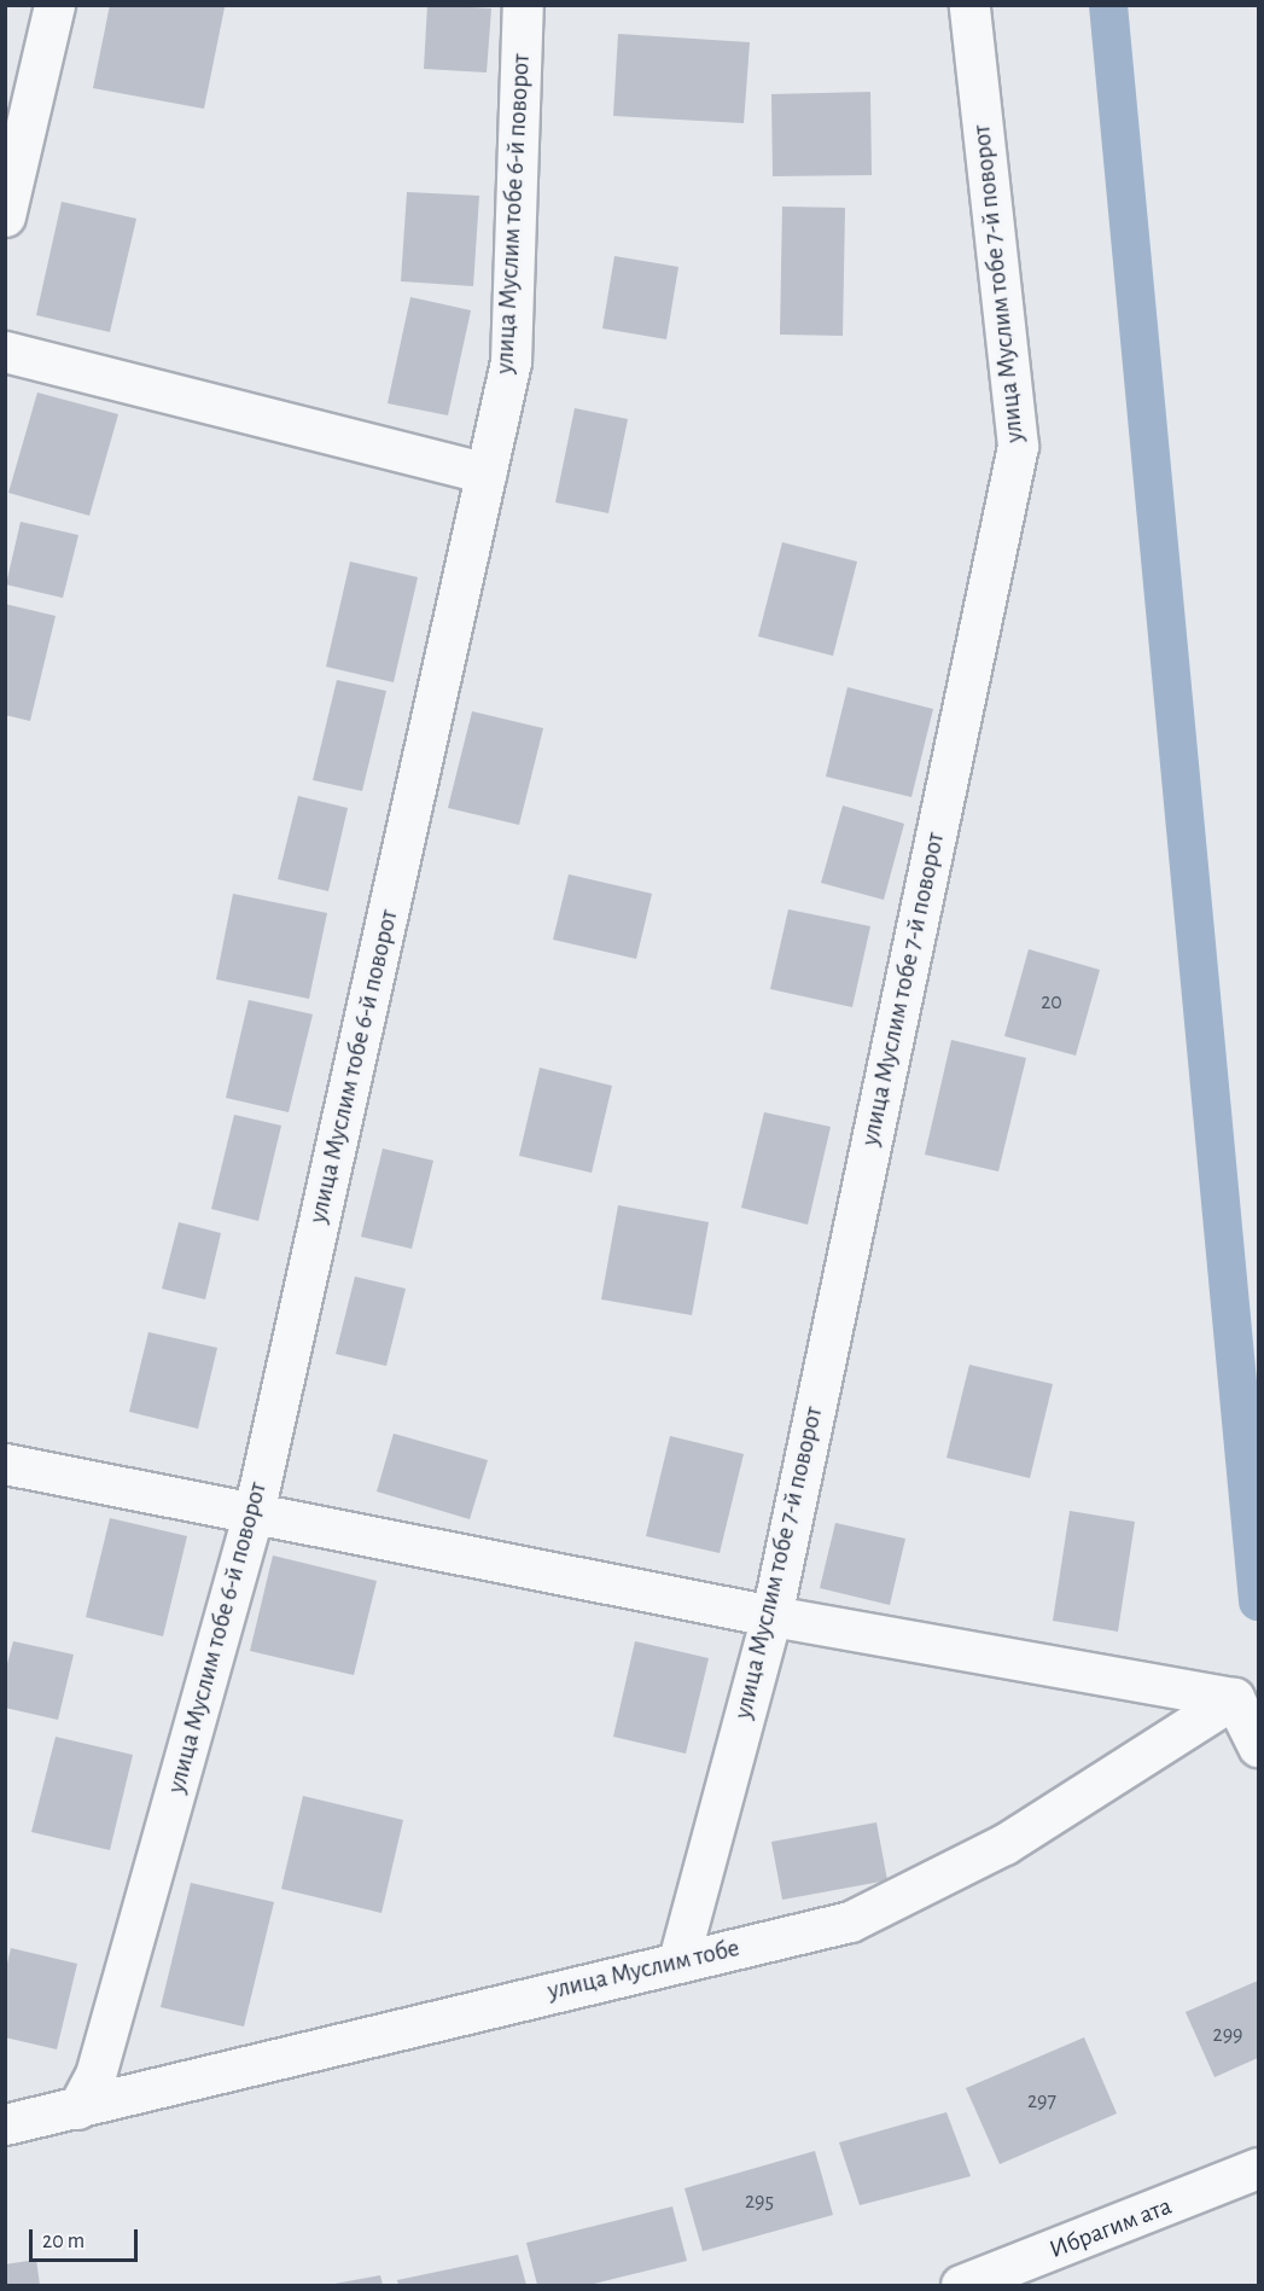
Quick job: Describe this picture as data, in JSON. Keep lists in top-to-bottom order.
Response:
{
  "streets": {
    "street": [
      "улица Муслим тобе 6-й поворот",
      "улица Муслим тобе 7-й поворот",
      "улица Муслим тобе",
      "Ибрагим ата"
    ]
  },
  "crossings": [
    ["улица Муслим тобе 6-й поворот", "улица Муслим тобе"],
    ["улица Муслим тобе 7-й поворот", "улица Муслим тобе"]
  ],
  "house_numbers": [
    "20",
    "299",
    "297",
    "295"
  ],
  "scale_bar": "20 m"
}
